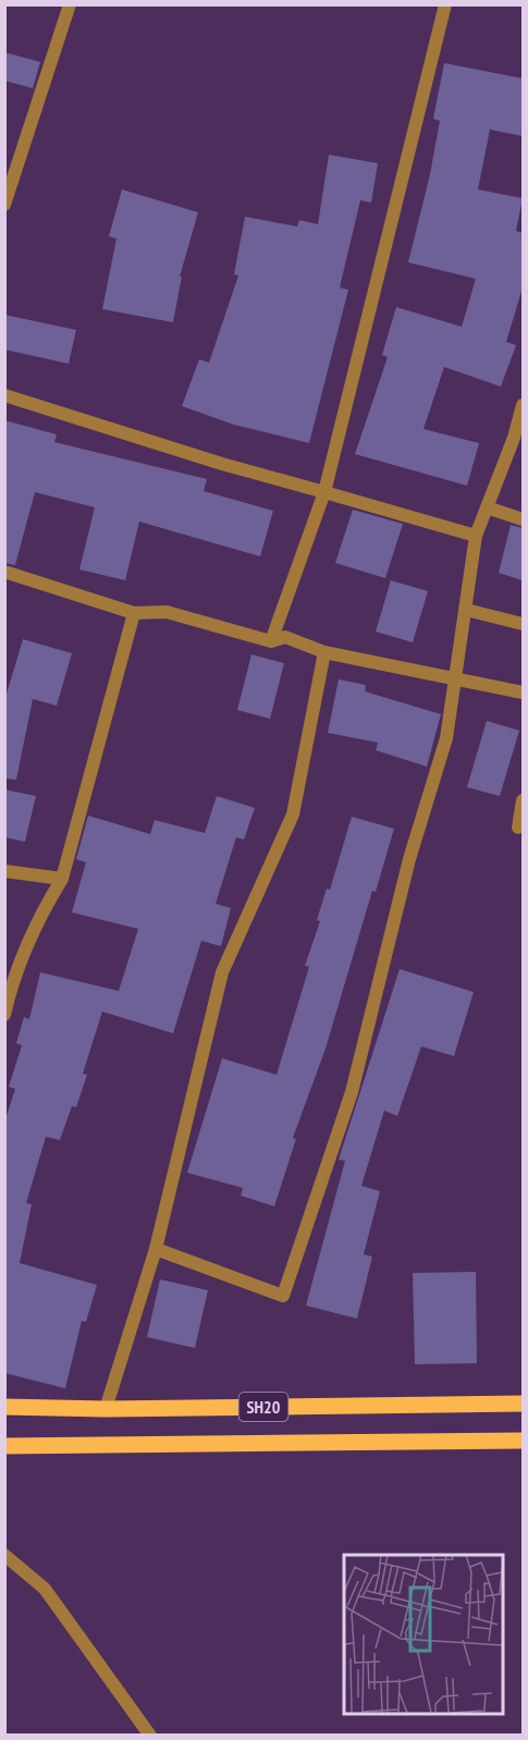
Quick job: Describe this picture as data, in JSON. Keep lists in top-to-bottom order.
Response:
{
  "streets": {
    "main road": ["SH20"]
  }
}
